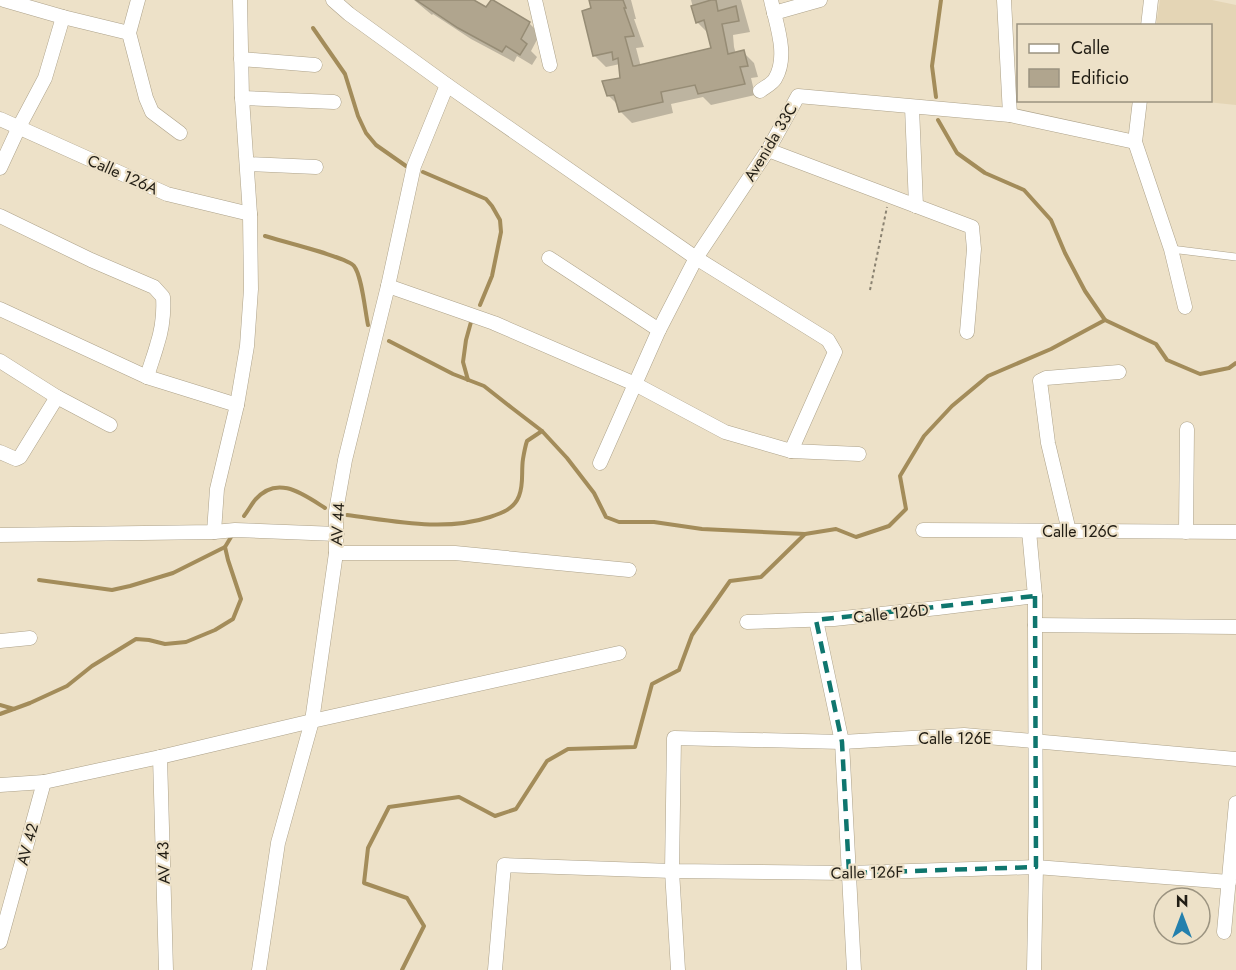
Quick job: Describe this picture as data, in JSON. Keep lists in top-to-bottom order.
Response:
{
  "streets": {
    "street": [
      "Avenida 33C",
      "Calle 126A",
      "AV 44",
      "Calle 126C",
      "Calle 126D",
      "Calle 126E",
      "AV 42",
      "AV 43",
      "Calle 126F"
    ]
  },
  "crossings": [
    ["Calle 126E", "Calle 126F"]
  ],
  "legend": ["Calle", "Edificio"],
  "north": "top"
}
